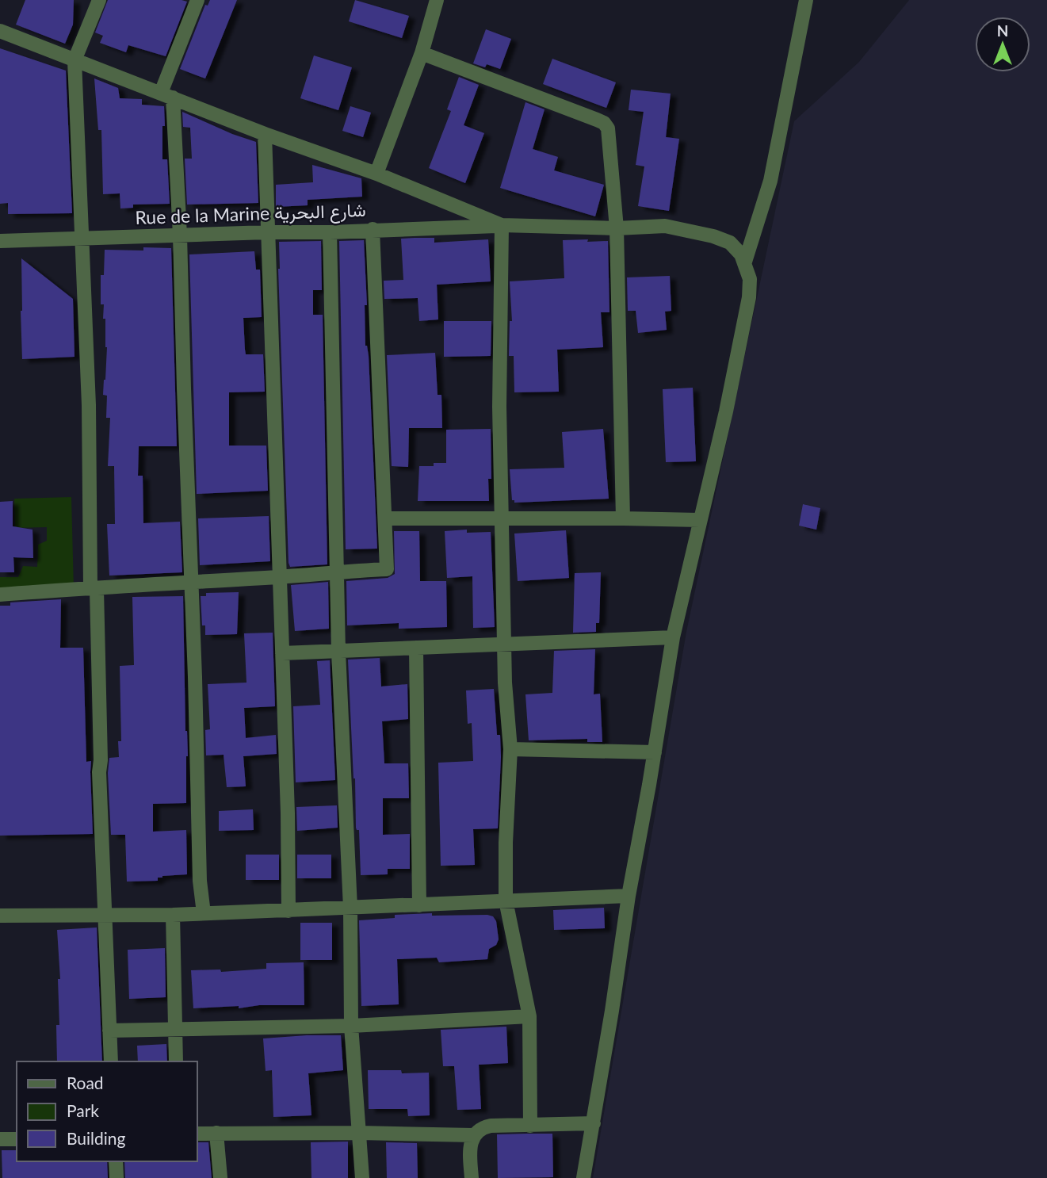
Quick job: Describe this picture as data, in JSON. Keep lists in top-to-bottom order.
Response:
{
  "streets": {
    "street": ["Rue de la Marine شارع البحرية"]
  },
  "legend": ["Road", "Park", "Building"],
  "north": "top"
}
